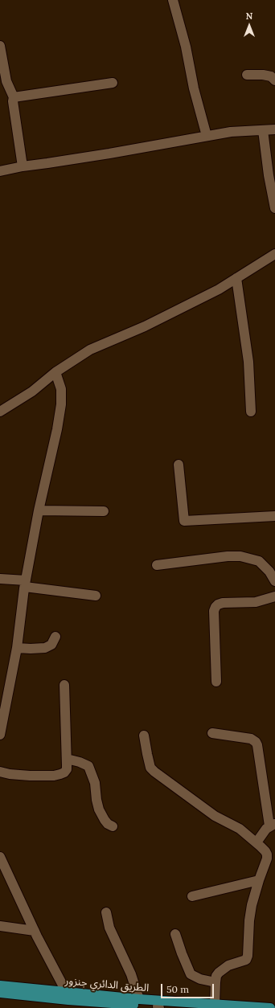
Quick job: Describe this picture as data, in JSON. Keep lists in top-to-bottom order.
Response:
{
  "streets": {
    "main road": ["الطريق الدائري جنزور"]
  },
  "scale_bar": "50 m",
  "north": "top"
}
